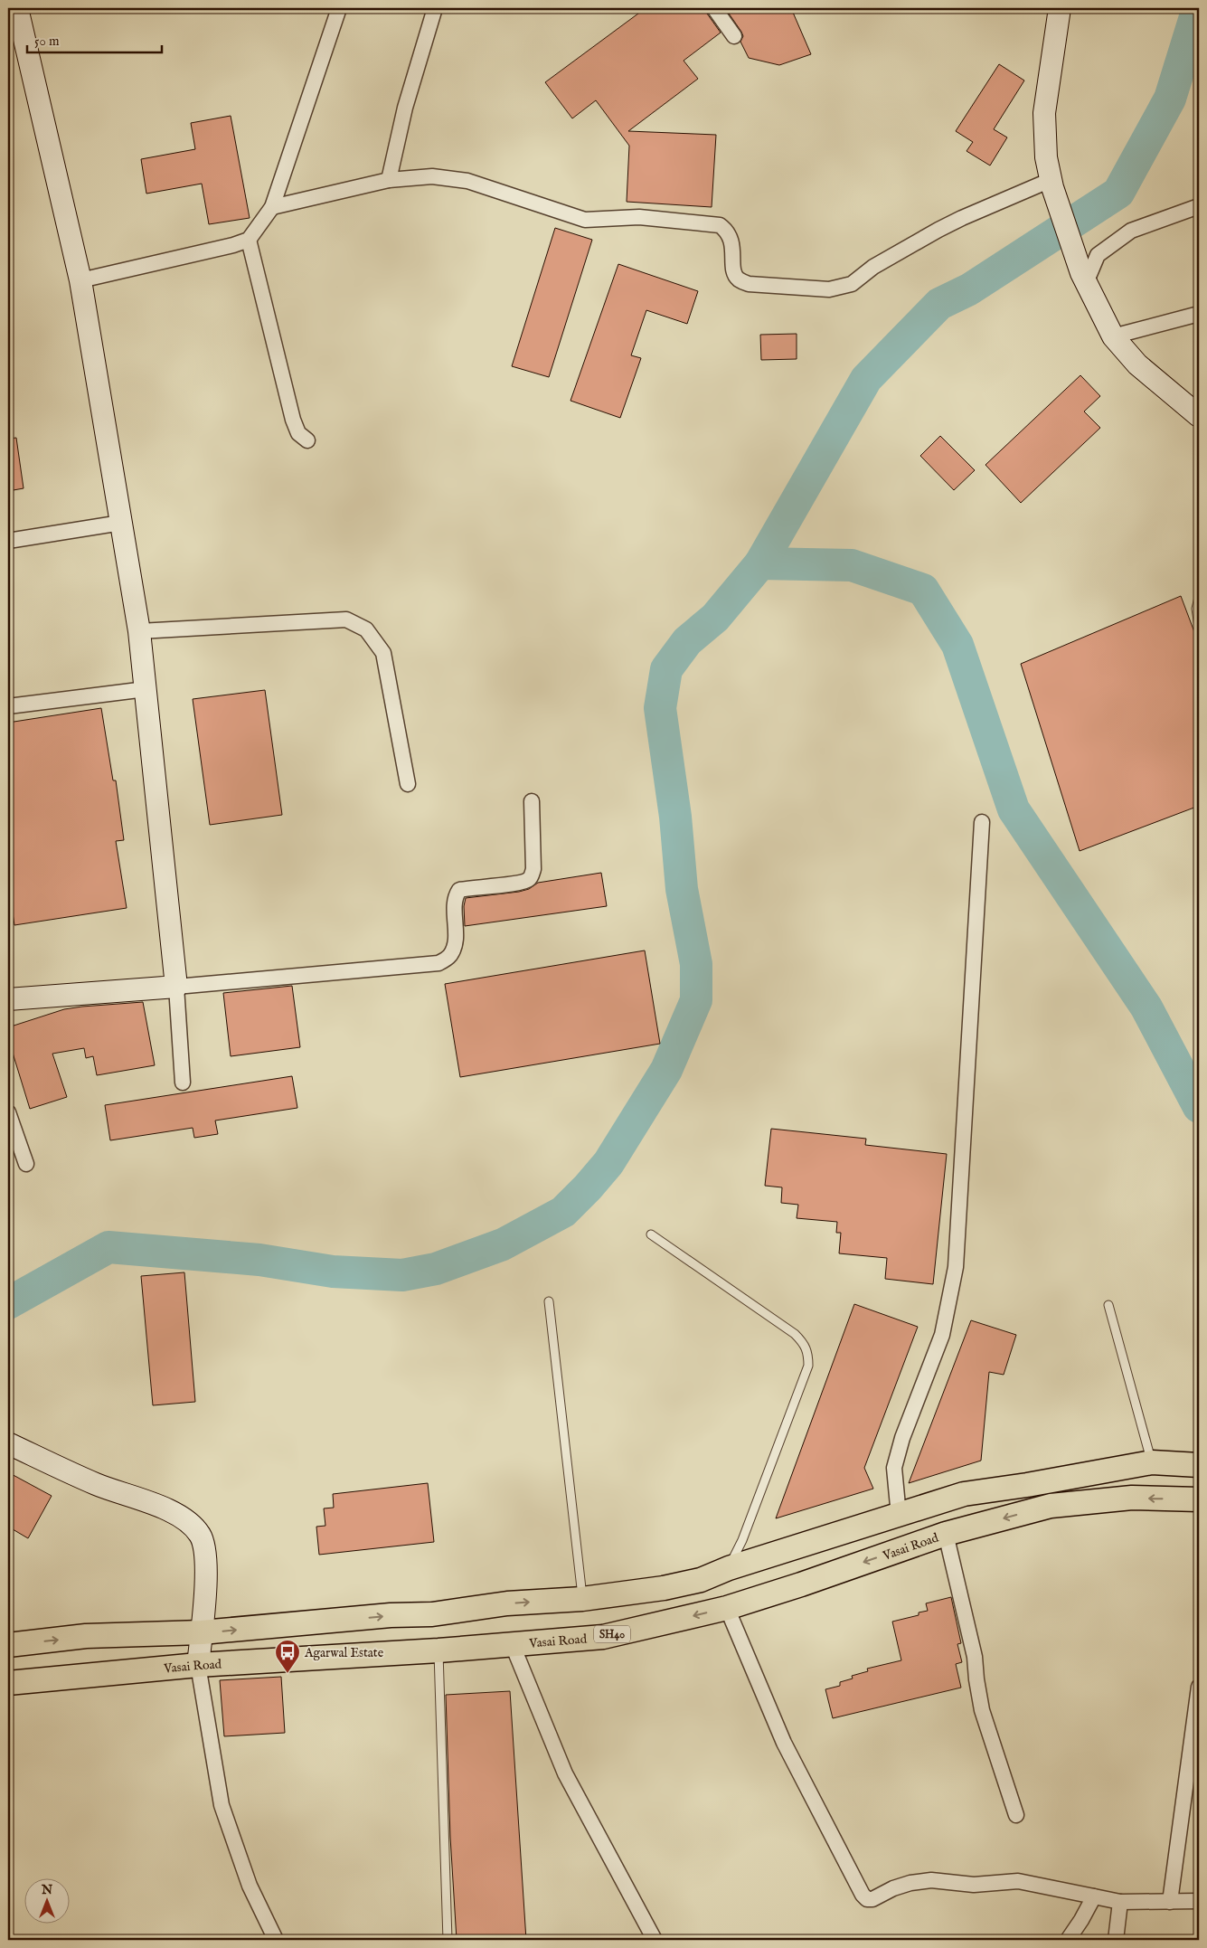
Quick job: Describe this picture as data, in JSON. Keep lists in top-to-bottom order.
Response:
{
  "streets": {
    "main road": ["Vasai Road", "SH40"]
  },
  "places": {
    "bus stop": ["Agarwal Estate"]
  },
  "scale_bar": "50 m",
  "north": "top"
}
